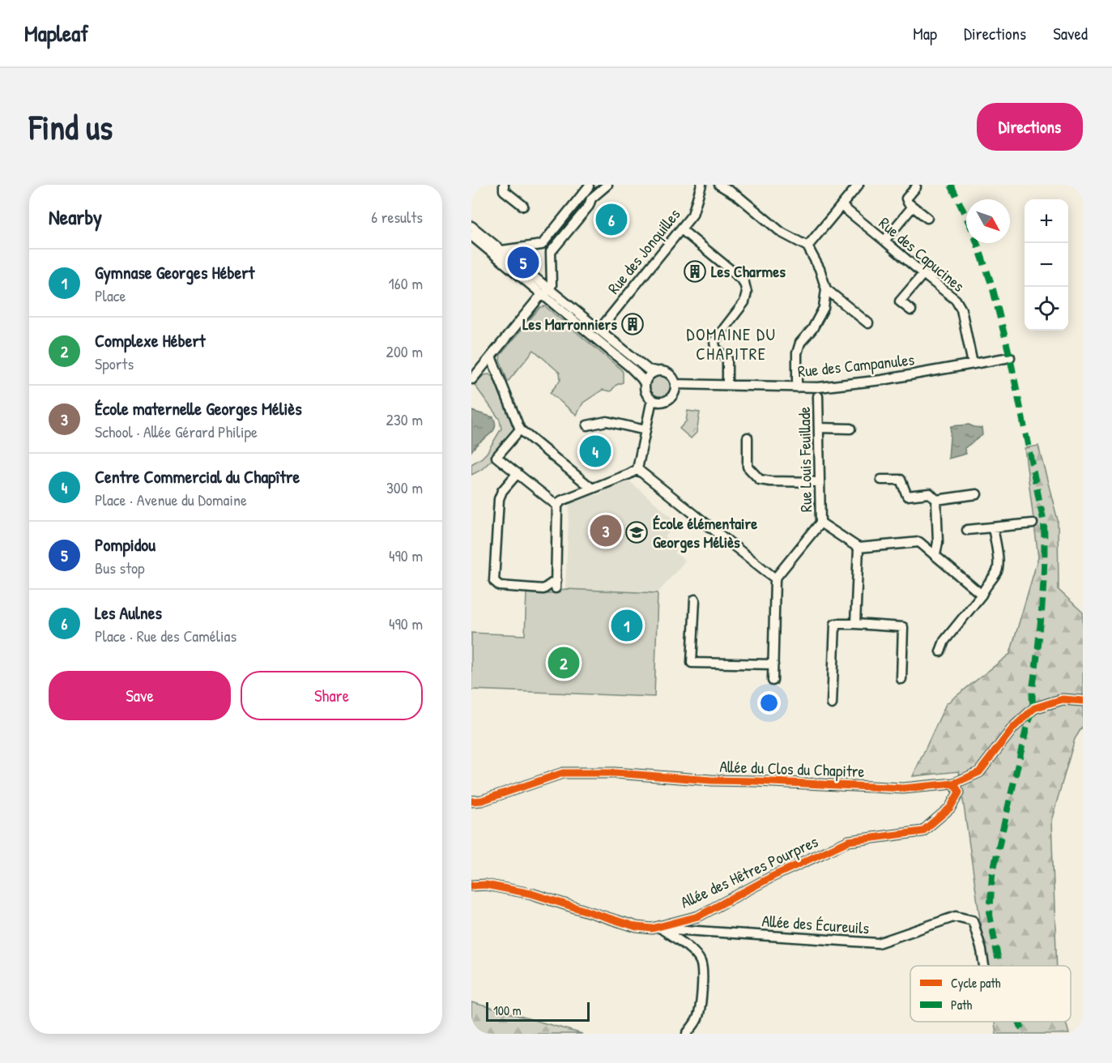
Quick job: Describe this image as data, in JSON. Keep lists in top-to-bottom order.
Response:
{
  "streets": {
    "street": [
      "Rue des Jonquilles",
      "Rue des Capucines",
      "Rue des Campanules",
      "Rue Louis Feuillade",
      "Allée du Clos du Chapitre",
      "Allée des Hêtres Pourpres",
      "Allée des Écureuils"
    ]
  },
  "crossings": [
    ["Rue des Capucines", "Rue des Campanules"],
    ["Allée du Clos du Chapitre", "Allée des Hêtres Pourpres"],
    ["Allée des Hêtres Pourpres", "Allée des Écureuils"]
  ],
  "districts": ["DOMAINE DU CHAPITRE"],
  "places": {
    "building": ["Les Charmes", "Les Marronniers"],
    "school or university": ["École élémentaire Georges Méliès"]
  },
  "legend": ["Cycle path", "Path"],
  "scale_bar": "100 m",
  "north": "bottom right",
  "page": {
    "header": "Mapleaf",
    "nav": ["Map", "Directions", "Saved"],
    "buttons": [
      "Directions",
      ["Save", "Share"]
    ],
    "title": "Find us",
    "heading": ["Nearby", "6 results"],
    "map_buttons": ["+", "−"],
    "pins": [
      "6",
      "5",
      "4",
      "3",
      "1",
      "2"
    ],
    "list": [
      {
        "mark": "1",
        "name": "Gymnase Georges Hébert",
        "note": "Place",
        "value": "160 m"
      },
      {
        "mark": "2",
        "name": "Complexe Hébert",
        "note": "Sports",
        "value": "200 m"
      },
      {
        "mark": "3",
        "name": "École maternelle Georges Méliès",
        "note": "School · Allée Gérard Philipe",
        "value": "230 m"
      },
      {
        "mark": "4",
        "name": "Centre Commercial du Chapître",
        "note": "Place · Avenue du Domaine",
        "value": "300 m"
      },
      {
        "mark": "5",
        "name": "Pompidou",
        "note": "Bus stop",
        "value": "490 m"
      },
      {
        "mark": "6",
        "name": "Les Aulnes",
        "note": "Place · Rue des Camélias",
        "value": "490 m"
      }
    ],
    "scale": "100 m"
  }
}
